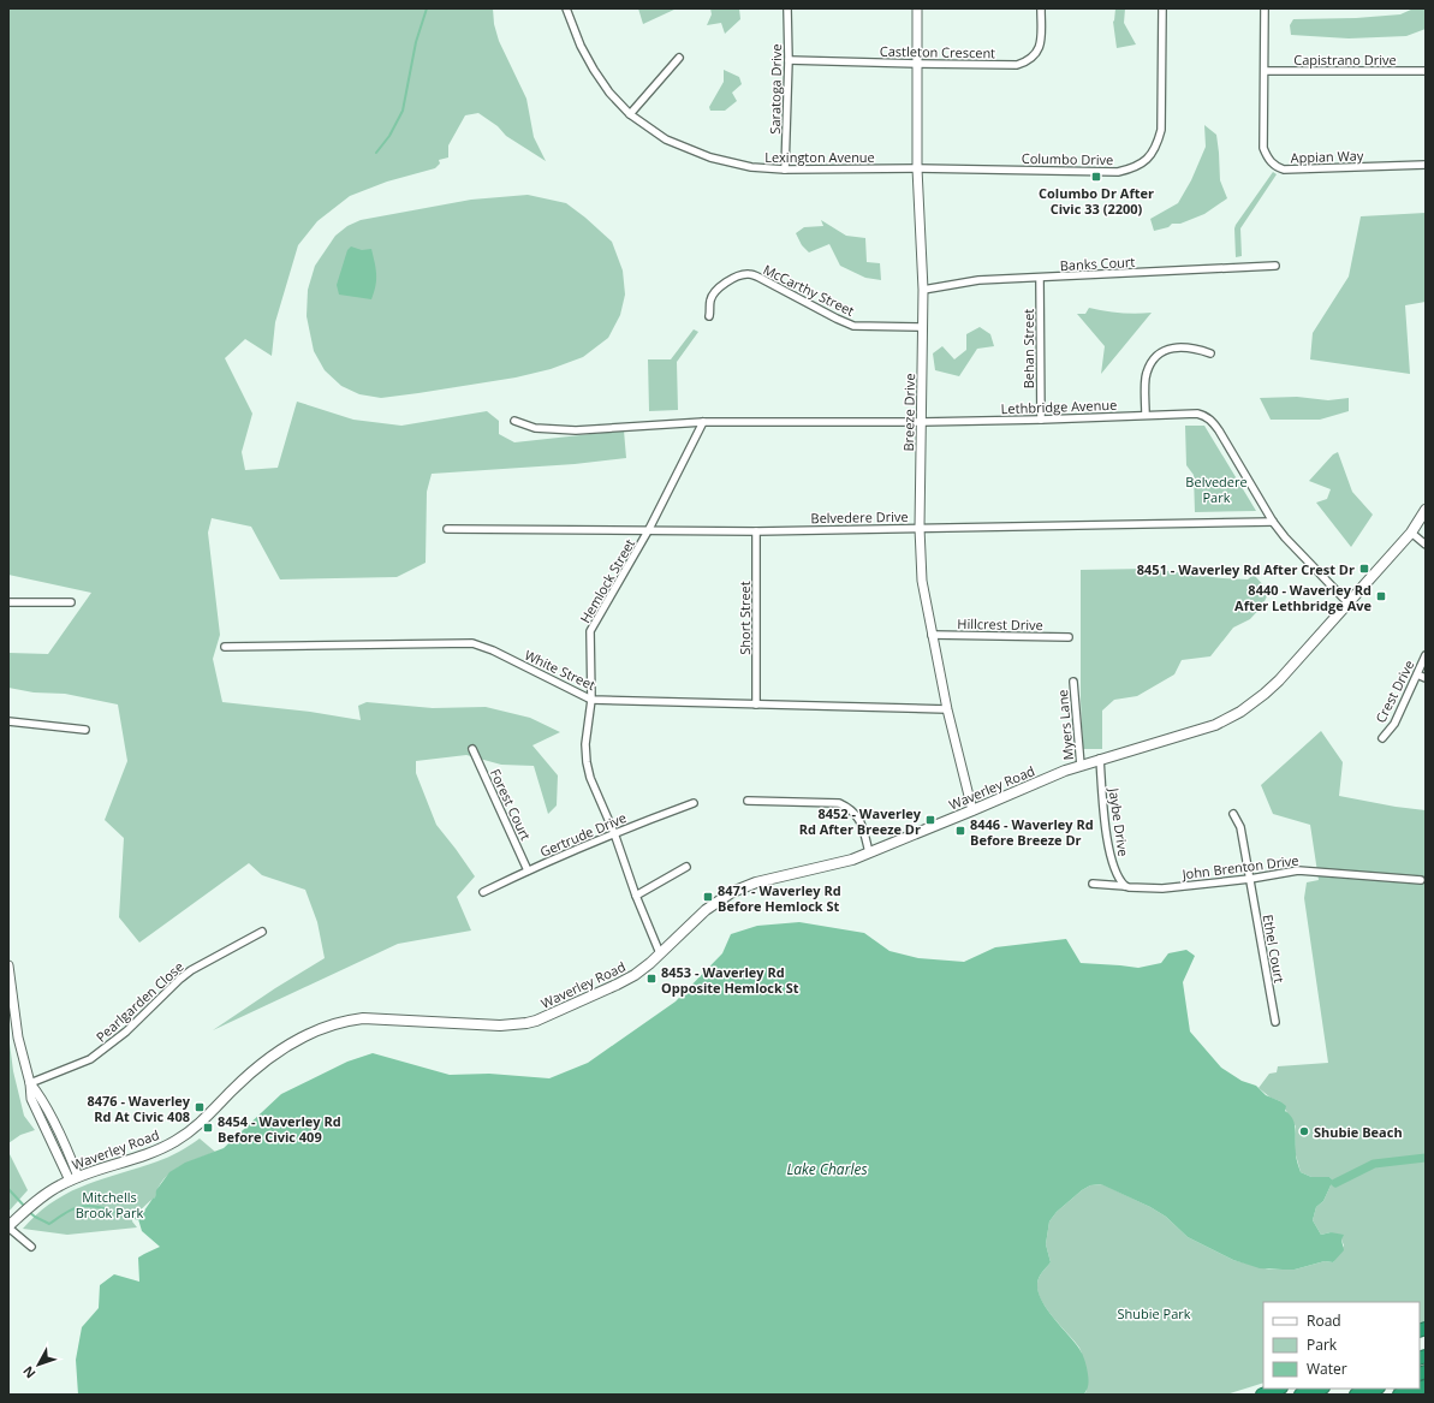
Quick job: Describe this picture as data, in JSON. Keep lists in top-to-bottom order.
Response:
{
  "streets": {
    "main road": ["Waverley Road"],
    "street": [
      "Castleton Crescent",
      "Capistrano Drive",
      "Saratoga Drive",
      "Lexington Avenue",
      "Appian Way",
      "Columbo Drive",
      "Banks Court",
      "McCarthy Street",
      "Behan Street",
      "Lethbridge Avenue",
      "Breeze Drive",
      "Belvedere Drive",
      "Hemlock Street",
      "Short Street",
      "Hillcrest Drive",
      "White Street",
      "Crest Drive",
      "Myers Lane",
      "Forest Court",
      "Jaybe Drive",
      "Gertrude Drive",
      "John Brenton Drive",
      "Ethel Court",
      "Pearlgarden Close"
    ]
  },
  "crossings": [
    ["Castleton Crescent", "Saratoga Drive"],
    ["Castleton Crescent", "Breeze Drive"],
    ["Capistrano Drive", "Appian Way"],
    ["Saratoga Drive", "Lexington Avenue"],
    ["Lexington Avenue", "Columbo Drive"],
    ["Lexington Avenue", "Breeze Drive"],
    ["Columbo Drive", "Breeze Drive"],
    ["Banks Court", "Behan Street"],
    ["Banks Court", "Breeze Drive"],
    ["McCarthy Street", "Breeze Drive"],
    ["Behan Street", "Lethbridge Avenue"],
    ["Lethbridge Avenue", "Breeze Drive"],
    ["Lethbridge Avenue", "Belvedere Drive"],
    ["Lethbridge Avenue", "Hemlock Street"],
    ["Lethbridge Avenue", "Waverley Road"],
    ["Breeze Drive", "Belvedere Drive"],
    ["Breeze Drive", "Hillcrest Drive"],
    ["Breeze Drive", "White Street"],
    ["Breeze Drive", "Waverley Road"],
    ["Belvedere Drive", "Hemlock Street"],
    ["Belvedere Drive", "Short Street"],
    ["Hemlock Street", "White Street"],
    ["Hemlock Street", "Waverley Road"],
    ["Hemlock Street", "Gertrude Drive"],
    ["Short Street", "White Street"],
    ["Myers Lane", "Waverley Road"],
    ["Waverley Road", "Jaybe Drive"],
    ["Forest Court", "Gertrude Drive"],
    ["Jaybe Drive", "John Brenton Drive"],
    ["John Brenton Drive", "Ethel Court"]
  ],
  "water": ["Lake Charles"],
  "parks": ["Belvedere Park", "Mitchells Brook Park", "Shubie Park"],
  "places": {
    "transit": [
      "Columbo Dr After Civic 33 (2200)",
      "8451 - Waverley Rd After Crest Dr",
      "8440 - Waverley Rd After Lethbridge Ave",
      "8452 - Waverley Rd After Breeze Dr",
      "8446 - Waverley Rd Before Breeze Dr",
      "8471 - Waverley Rd Before Hemlock St",
      "8453 - Waverley Rd Opposite Hemlock St",
      "8476 - Waverley Rd At Civic 408",
      "8454 - Waverley Rd Before Civic 409"
    ],
    "other": ["Shubie Beach"]
  },
  "legend": ["Road", "Park", "Water"],
  "north": "bottom left"
}
